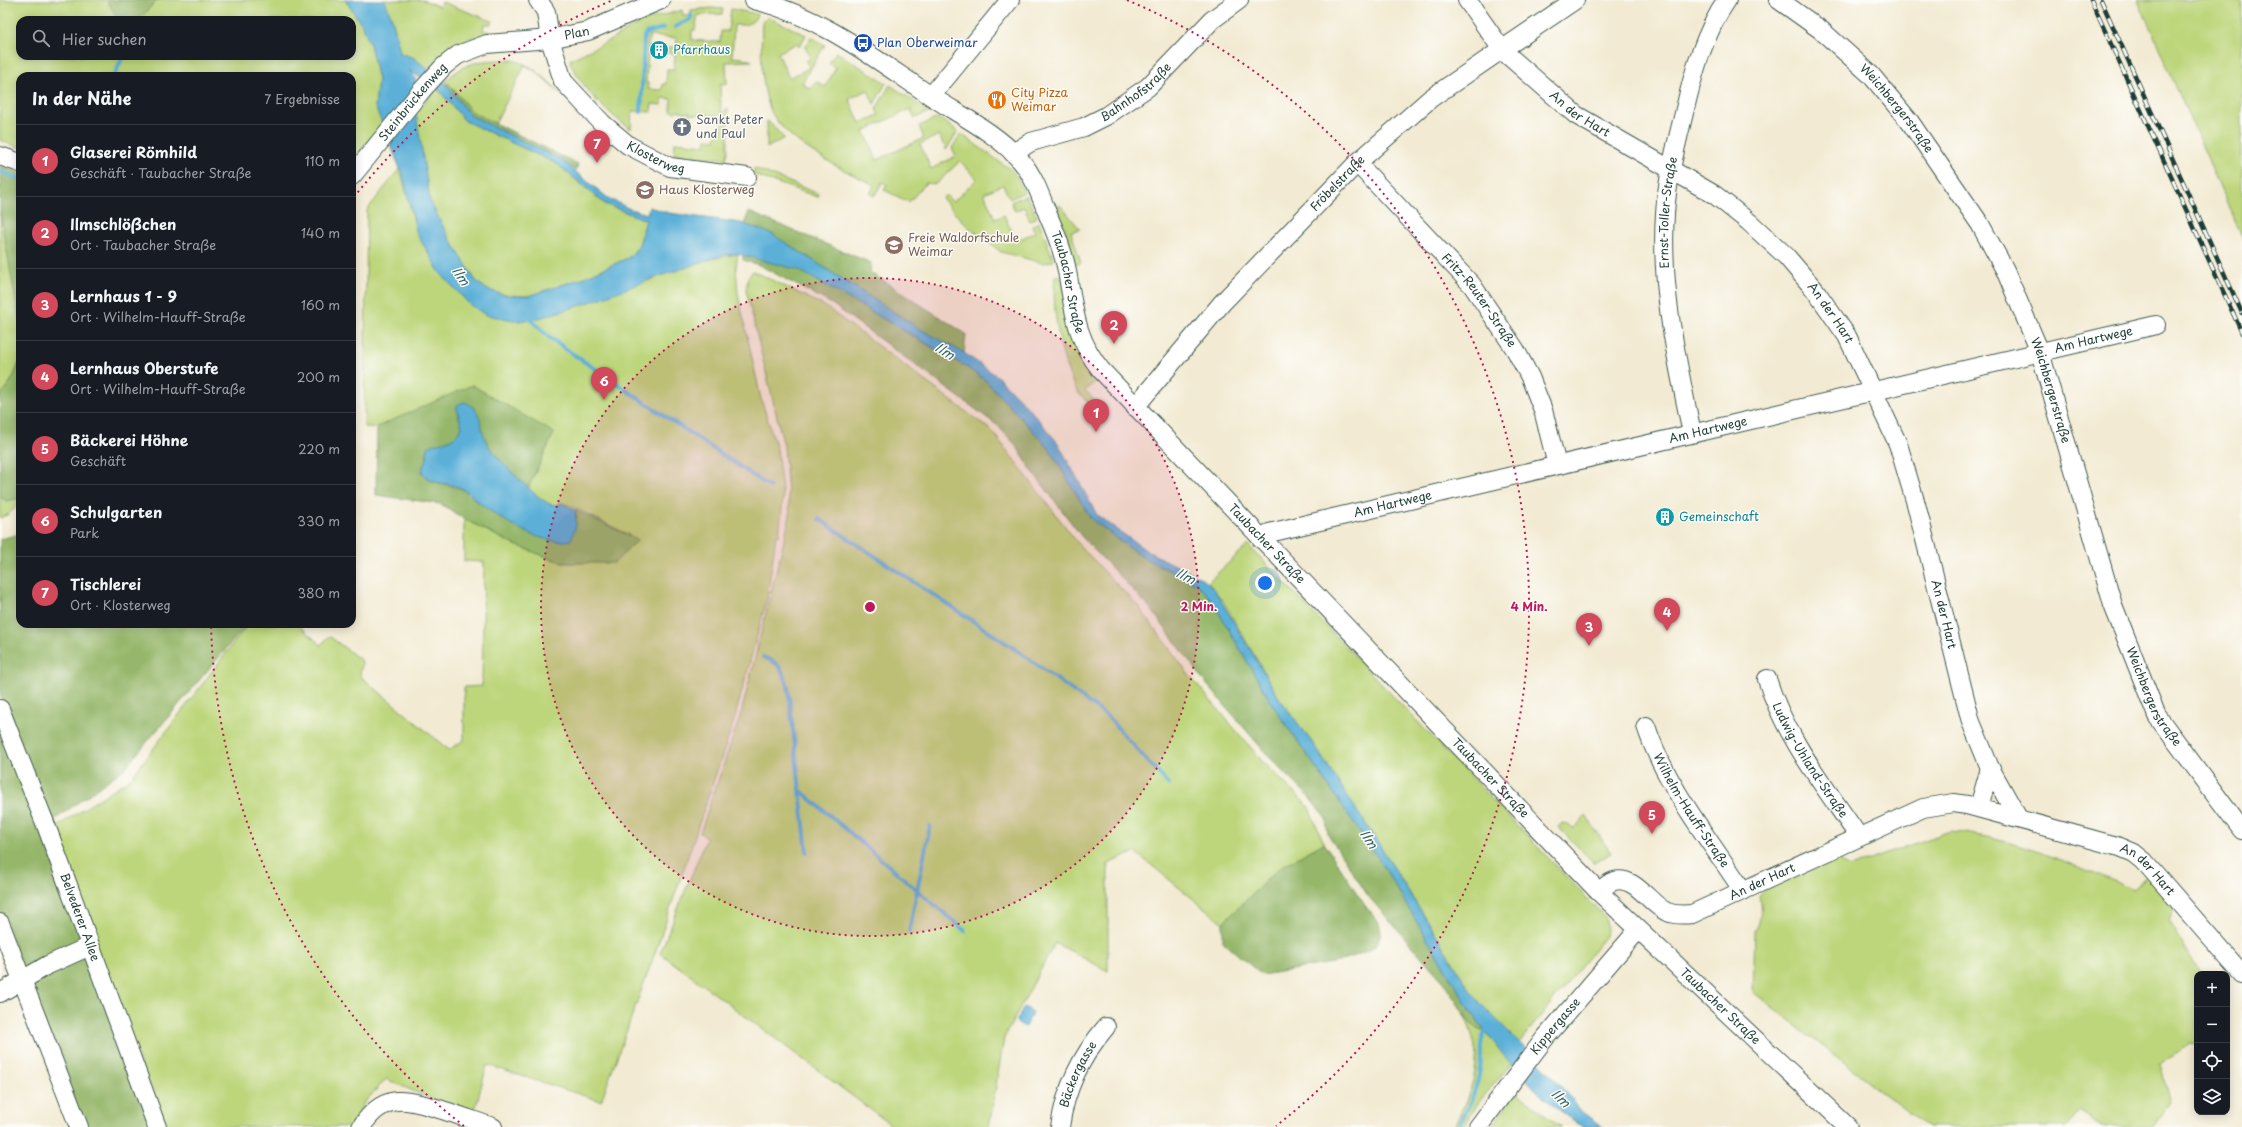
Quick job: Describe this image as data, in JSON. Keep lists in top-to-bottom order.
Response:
{
  "streets": {
    "street": [
      "Plan",
      "Bahnhofstraße",
      "Steinbrückenweg",
      "Weichbergerstraße",
      "An der Hart",
      "Klosterweg",
      "Fröbelstraße",
      "Ernst-Toller-Straße",
      "Taubacher Straße",
      "Fritz-Reuter-Straße",
      "Am Hartwege",
      "Ludwig-Uhland-Straße",
      "Wilhelm-Hauff-Straße",
      "Belvederer Allee",
      "Kippergasse",
      "Bäckergasse"
    ]
  },
  "crossings": [
    ["Plan", "Steinbrückenweg"],
    ["Plan", "Klosterweg"],
    ["Bahnhofstraße", "Taubacher Straße"],
    ["Weichbergerstraße", "Am Hartwege"],
    ["An der Hart", "Fröbelstraße"],
    ["An der Hart", "Ernst-Toller-Straße"],
    ["An der Hart", "Taubacher Straße"],
    ["An der Hart", "Am Hartwege"],
    ["An der Hart", "Ludwig-Uhland-Straße"],
    ["An der Hart", "Wilhelm-Hauff-Straße"],
    ["Fröbelstraße", "Taubacher Straße"],
    ["Fröbelstraße", "Fritz-Reuter-Straße"],
    ["Ernst-Toller-Straße", "Am Hartwege"],
    ["Taubacher Straße", "Am Hartwege"],
    ["Taubacher Straße", "Kippergasse"],
    ["Fritz-Reuter-Straße", "Am Hartwege"]
  ],
  "water": ["Ilm"],
  "places": {
    "bus stop": ["Plan Oberweimar"],
    "building": ["Pfarrhaus", "Gemeinschaft"],
    "restaurant": ["City Pizza Weimar"],
    "church": ["Sankt Peter und Paul"],
    "school or university": ["Haus Klosterweg", "Freie Waldorfschule Weimar"]
  },
  "page": {
    "search": "Hier suchen",
    "heading": ["In der Nähe", "7 Ergebnisse"],
    "list": [
      {
        "mark": "1",
        "name": "Glaserei Römhild",
        "note": "Geschäft · Taubacher Straße",
        "value": "110 m"
      },
      {
        "mark": "2",
        "name": "Ilmschlößchen",
        "note": "Ort · Taubacher Straße",
        "value": "140 m"
      },
      {
        "mark": "3",
        "name": "Lernhaus 1 - 9",
        "note": "Ort · Wilhelm-Hauff-Straße",
        "value": "160 m"
      },
      {
        "mark": "4",
        "name": "Lernhaus Oberstufe",
        "note": "Ort · Wilhelm-Hauff-Straße",
        "value": "200 m"
      },
      {
        "mark": "5",
        "name": "Bäckerei Höhne",
        "note": "Geschäft",
        "value": "220 m"
      },
      {
        "mark": "6",
        "name": "Schulgarten",
        "note": "Park",
        "value": "330 m"
      },
      {
        "mark": "7",
        "name": "Tischlerei",
        "note": "Ort · Klosterweg",
        "value": "380 m"
      }
    ],
    "pins": [
      "7",
      "2",
      "6",
      "1",
      "4",
      "3",
      "5"
    ],
    "map_buttons": ["+", "−"]
  },
  "rings": ["2 Min.", "4 Min."]
}
